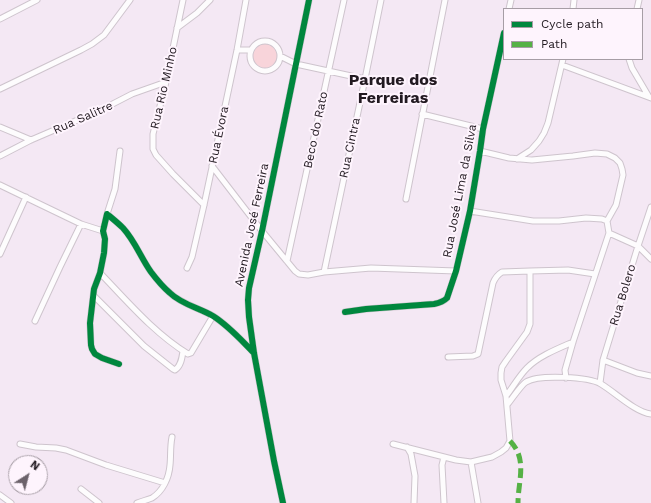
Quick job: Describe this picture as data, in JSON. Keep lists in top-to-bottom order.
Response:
{
  "streets": {
    "street": [
      "Rua Rio Minho",
      "Rua Salitre",
      "Beco do Rato",
      "Rua Évora",
      "Rua Cintra",
      "Rua José Lima da Silva",
      "Avenida José Ferreira",
      "Rua Bolero"
    ]
  },
  "crossings": [
    ["Rua Rio Minho", "Rua Salitre"],
    ["Rua Rio Minho", "Rua Évora"]
  ],
  "districts": ["Parque dos Ferreiras"],
  "legend": ["Cycle path", "Path"],
  "north": "top right"
}
